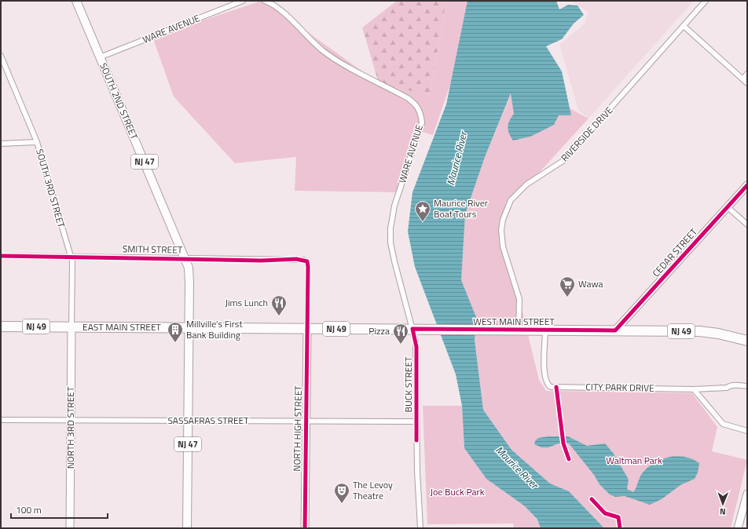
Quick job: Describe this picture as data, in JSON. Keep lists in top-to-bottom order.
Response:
{
  "streets": {
    "highway": ["WEST MAIN STREET", "NJ 49", "EAST MAIN STREET"],
    "main road": ["SOUTH 2ND STREET", "NJ 47"],
    "street": [
      "WARE AVENUE",
      "RIVERSIDE DRIVE",
      "SOUTH 3RD STREET",
      "SMITH STREET",
      "CEDAR STREET",
      "BUCK STREET",
      "CITY PARK DRIVE",
      "SASSAFRAS STREET",
      "NORTH 3RD STREET",
      "NORTH HIGH STREET"
    ]
  },
  "crossings": [
    ["WARE AVENUE", "SOUTH 2ND STREET"],
    ["WARE AVENUE", "WEST MAIN STREET"],
    ["WARE AVENUE", "EAST MAIN STREET"],
    ["WARE AVENUE", "BUCK STREET"],
    ["SOUTH 2ND STREET", "NJ 47"],
    ["SOUTH 2ND STREET", "SMITH STREET"],
    ["SOUTH 2ND STREET", "EAST MAIN STREET"],
    ["RIVERSIDE DRIVE", "WEST MAIN STREET"],
    ["NJ 47", "EAST MAIN STREET"],
    ["NJ 47", "SASSAFRAS STREET"],
    ["SOUTH 3RD STREET", "SMITH STREET"],
    ["SOUTH 3RD STREET", "EAST MAIN STREET"],
    ["SOUTH 3RD STREET", "NORTH 3RD STREET"],
    ["SMITH STREET", "EAST MAIN STREET"],
    ["SMITH STREET", "NORTH HIGH STREET"],
    ["CEDAR STREET", "WEST MAIN STREET"],
    ["WEST MAIN STREET", "EAST MAIN STREET"],
    ["WEST MAIN STREET", "BUCK STREET"],
    ["WEST MAIN STREET", "CITY PARK DRIVE"],
    ["EAST MAIN STREET", "BUCK STREET"],
    ["EAST MAIN STREET", "NORTH 3RD STREET"],
    ["EAST MAIN STREET", "NORTH HIGH STREET"],
    ["BUCK STREET", "SASSAFRAS STREET"],
    ["SASSAFRAS STREET", "NORTH 3RD STREET"],
    ["SASSAFRAS STREET", "NORTH HIGH STREET"]
  ],
  "water": ["Maurice River"],
  "parks": ["Waltman Park", "Joe Buck Park"],
  "places": {
    "place": ["Maurice River Boat Tours"],
    "supermarket": ["Wawa"],
    "restaurant": ["Jims Lunch", "Pizza"],
    "building": ["Millville's First Bank Building"],
    "theatre": ["The Levoy Theatre"]
  },
  "scale_bar": "100 m",
  "north": "bottom"
}
